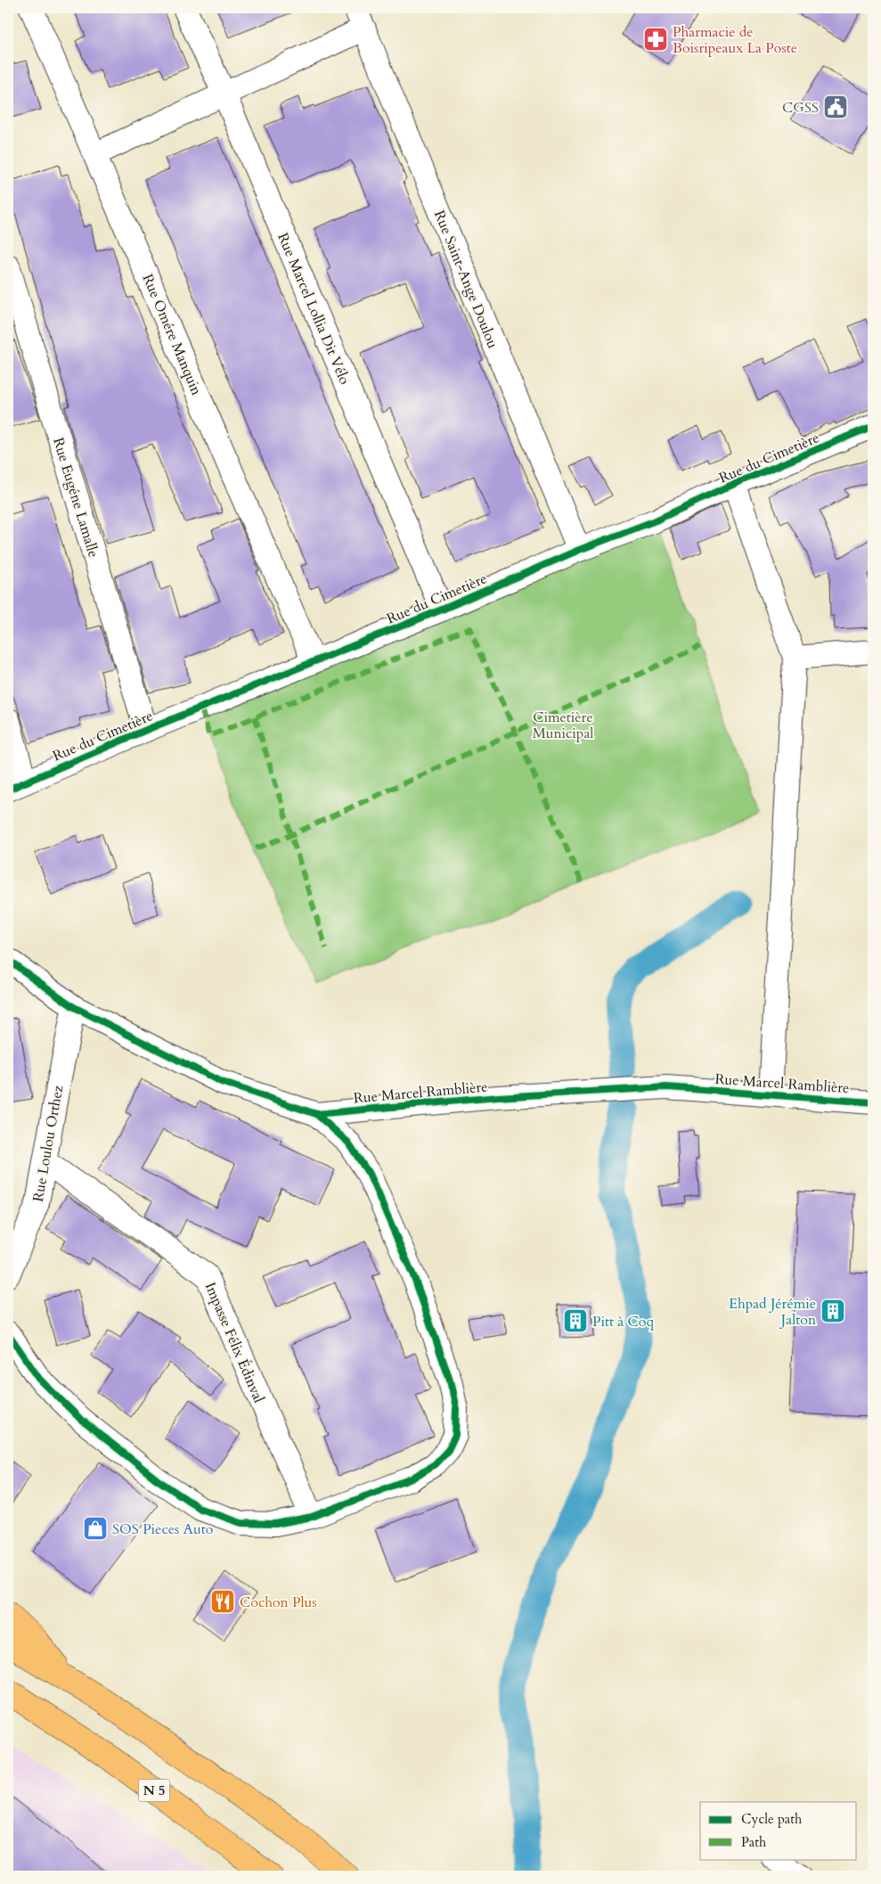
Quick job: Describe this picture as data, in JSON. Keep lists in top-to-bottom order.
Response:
{
  "streets": {
    "highway": ["N 5"],
    "street": [
      "Rue Saint-Ange Doulou",
      "Rue Marcel Lollia Dit Vélo",
      "Rue Omére Manquin",
      "Rue du Cimetière",
      "Rue Eugéne Lamalle",
      "Rue Marcel Ramblière",
      "Rue Loulou Orthez",
      "Impasse Félix Édinval"
    ]
  },
  "crossings": [
    ["Rue Saint-Ange Doulou", "Rue du Cimetière"],
    ["Rue Marcel Lollia Dit Vélo", "Rue du Cimetière"],
    ["Rue Omére Manquin", "Rue du Cimetière"],
    ["Rue du Cimetière", "Rue Eugéne Lamalle"],
    ["Rue Marcel Ramblière", "Rue Loulou Orthez"],
    ["Rue Loulou Orthez", "Impasse Félix Édinval"]
  ],
  "parks": ["Cimetière Municipal"],
  "places": {
    "pharmacy": ["Pharmacie de Boisripeaux La Poste"],
    "public building": ["CGSS"],
    "building": ["Ehpad Jérémie Jalton", "Pitt à Coq"],
    "shop": ["SOS Pieces Auto"],
    "restaurant": ["Cochon Plus"]
  },
  "legend": ["Cycle path", "Path"]
}
